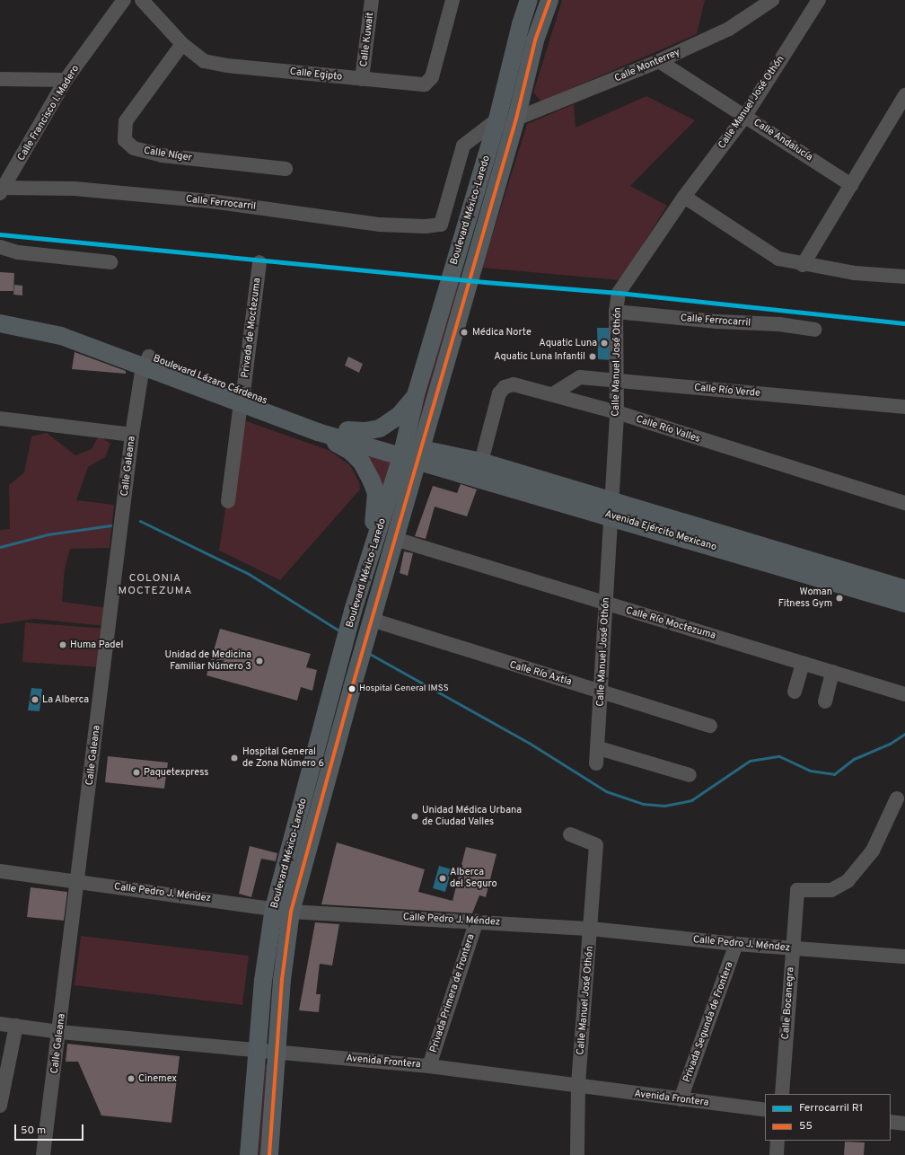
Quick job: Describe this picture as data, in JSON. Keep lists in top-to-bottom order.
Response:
{
  "streets": {
    "main road": ["Boulevard México-Laredo", "Boulevard Lázaro Cárdenas", "Avenida Ejército Mexicano"],
    "street": [
      "Calle Kuwait",
      "Calle Monterrey",
      "Calle Egipto",
      "Calle Manuel José Othón",
      "Calle Francisco I. Madero",
      "Calle Andalucía",
      "Calle Níger",
      "Calle Ferrocarril",
      "Privada de Moctezuma",
      "Calle Río Verde",
      "Calle Río Valles",
      "Calle Galeana",
      "Calle Río Moctezuma",
      "Calle Río Axtla",
      "Calle Pedro J. Méndez",
      "Privada Primera de Frontera",
      "Calle Bocanegra",
      "Privada Segunda de Frontera",
      "Avenida Frontera"
    ]
  },
  "crossings": [
    ["Calle Kuwait", "Calle Egipto"],
    ["Calle Monterrey", "Calle Andalucía"],
    ["Calle Monterrey", "Boulevard México-Laredo"],
    ["Calle Egipto", "Calle Níger"],
    ["Calle Manuel José Othón", "Calle Andalucía"],
    ["Calle Manuel José Othón", "Calle Ferrocarril"],
    ["Calle Manuel José Othón", "Calle Río Verde"],
    ["Calle Manuel José Othón", "Calle Río Valles"],
    ["Calle Manuel José Othón", "Avenida Ejército Mexicano"],
    ["Calle Manuel José Othón", "Calle Río Moctezuma"],
    ["Calle Manuel José Othón", "Calle Río Axtla"],
    ["Calle Manuel José Othón", "Calle Pedro J. Méndez"],
    ["Calle Manuel José Othón", "Avenida Frontera"],
    ["Calle Francisco I. Madero", "Calle Ferrocarril"],
    ["Calle Ferrocarril", "Boulevard México-Laredo"],
    ["Boulevard México-Laredo", "Boulevard Lázaro Cárdenas"],
    ["Boulevard México-Laredo", "Avenida Ejército Mexicano"],
    ["Boulevard México-Laredo", "Calle Río Moctezuma"],
    ["Boulevard México-Laredo", "Calle Río Axtla"],
    ["Boulevard México-Laredo", "Calle Pedro J. Méndez"],
    ["Boulevard México-Laredo", "Avenida Frontera"],
    ["Privada de Moctezuma", "Boulevard Lázaro Cárdenas"],
    ["Boulevard Lázaro Cárdenas", "Calle Galeana"],
    ["Boulevard Lázaro Cárdenas", "Avenida Ejército Mexicano"],
    ["Calle Río Verde", "Calle Río Valles"],
    ["Calle Río Valles", "Avenida Ejército Mexicano"],
    ["Calle Galeana", "Calle Pedro J. Méndez"],
    ["Calle Galeana", "Avenida Frontera"],
    ["Calle Pedro J. Méndez", "Privada Primera de Frontera"],
    ["Calle Pedro J. Méndez", "Calle Bocanegra"],
    ["Calle Pedro J. Méndez", "Privada Segunda de Frontera"],
    ["Privada Primera de Frontera", "Avenida Frontera"],
    ["Privada Segunda de Frontera", "Avenida Frontera"]
  ],
  "districts": ["COLONIA MOCTEZUMA"],
  "places": [
    "Médica Norte",
    "Aquatic Luna",
    "Aquatic Luna Infantil",
    "Woman Fitness Gym",
    "Huma Padel",
    "Unidad de Medicina Familiar Número 3",
    "Hospital General IMSS",
    "La Alberca",
    "Hospital General de Zona Número 6",
    "Paquetexpress",
    "Unidad Médica Urbana de Ciudad Valles",
    "Alberca del Seguro",
    "Cinemex"
  ],
  "lines": ["transit line 55", "rail line R1"],
  "legend": ["Ferrocarril R1", "55"],
  "scale_bar": "50 m"
}
